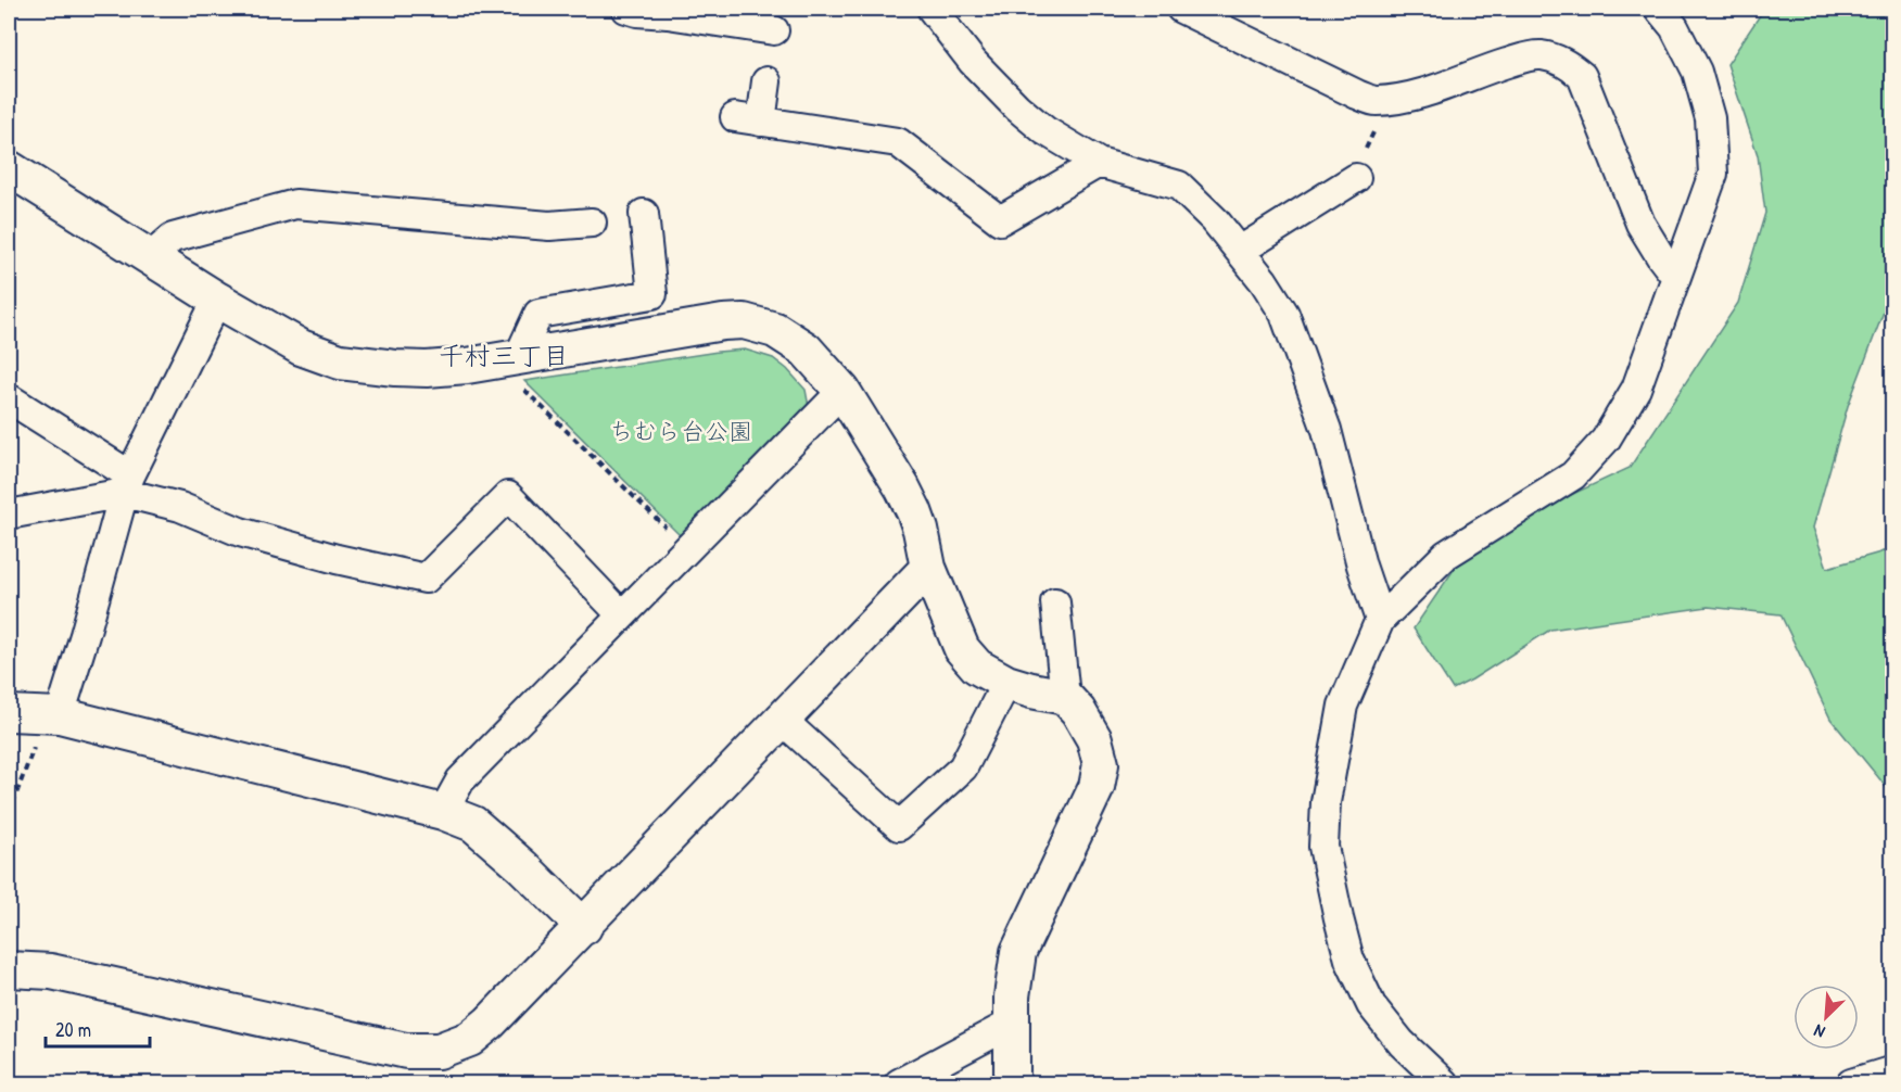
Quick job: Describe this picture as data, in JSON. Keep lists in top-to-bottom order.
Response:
{
  "districts": ["千村三丁目"],
  "parks": ["ちむら台公園"],
  "scale_bar": "20 m",
  "north": "bottom left"
}
